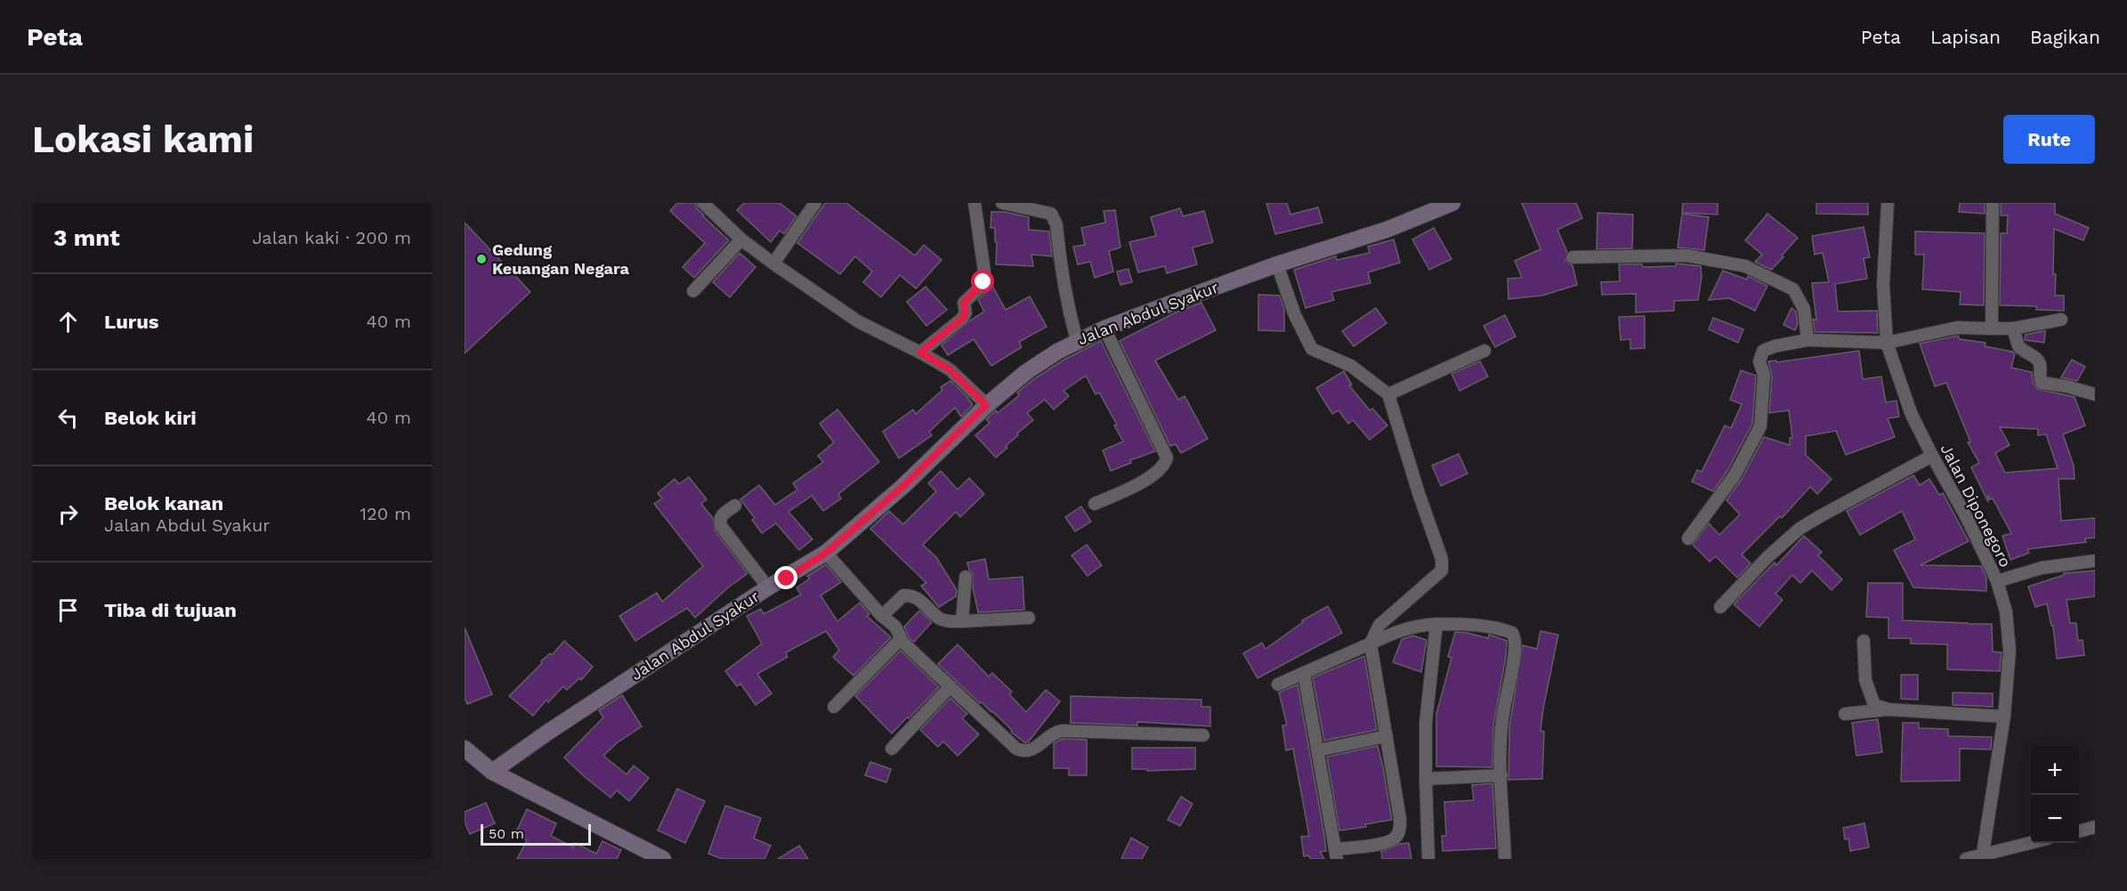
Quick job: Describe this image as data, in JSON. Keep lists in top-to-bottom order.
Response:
{
  "streets": {
    "street": ["Jalan Abdul Syakur", "Jalan Diponegoro"]
  },
  "places": ["Gedung Keuangan Negara"],
  "scale_bar": "50 m",
  "page": {
    "header": "Peta",
    "nav": ["Peta", "Lapisan", "Bagikan"],
    "buttons": "Rute",
    "title": "Lokasi kami",
    "heading": ["3 mnt", "Jalan kaki · 200 m"],
    "list": [
      ["Lurus", "40 m"],
      ["Belok kiri", "40 m"],
      ["Belok kanan", "Jalan Abdul Syakur", "120 m"],
      "Tiba di tujuan"
    ],
    "map_buttons": ["+", "−"],
    "scale": "50 m"
  }
}
